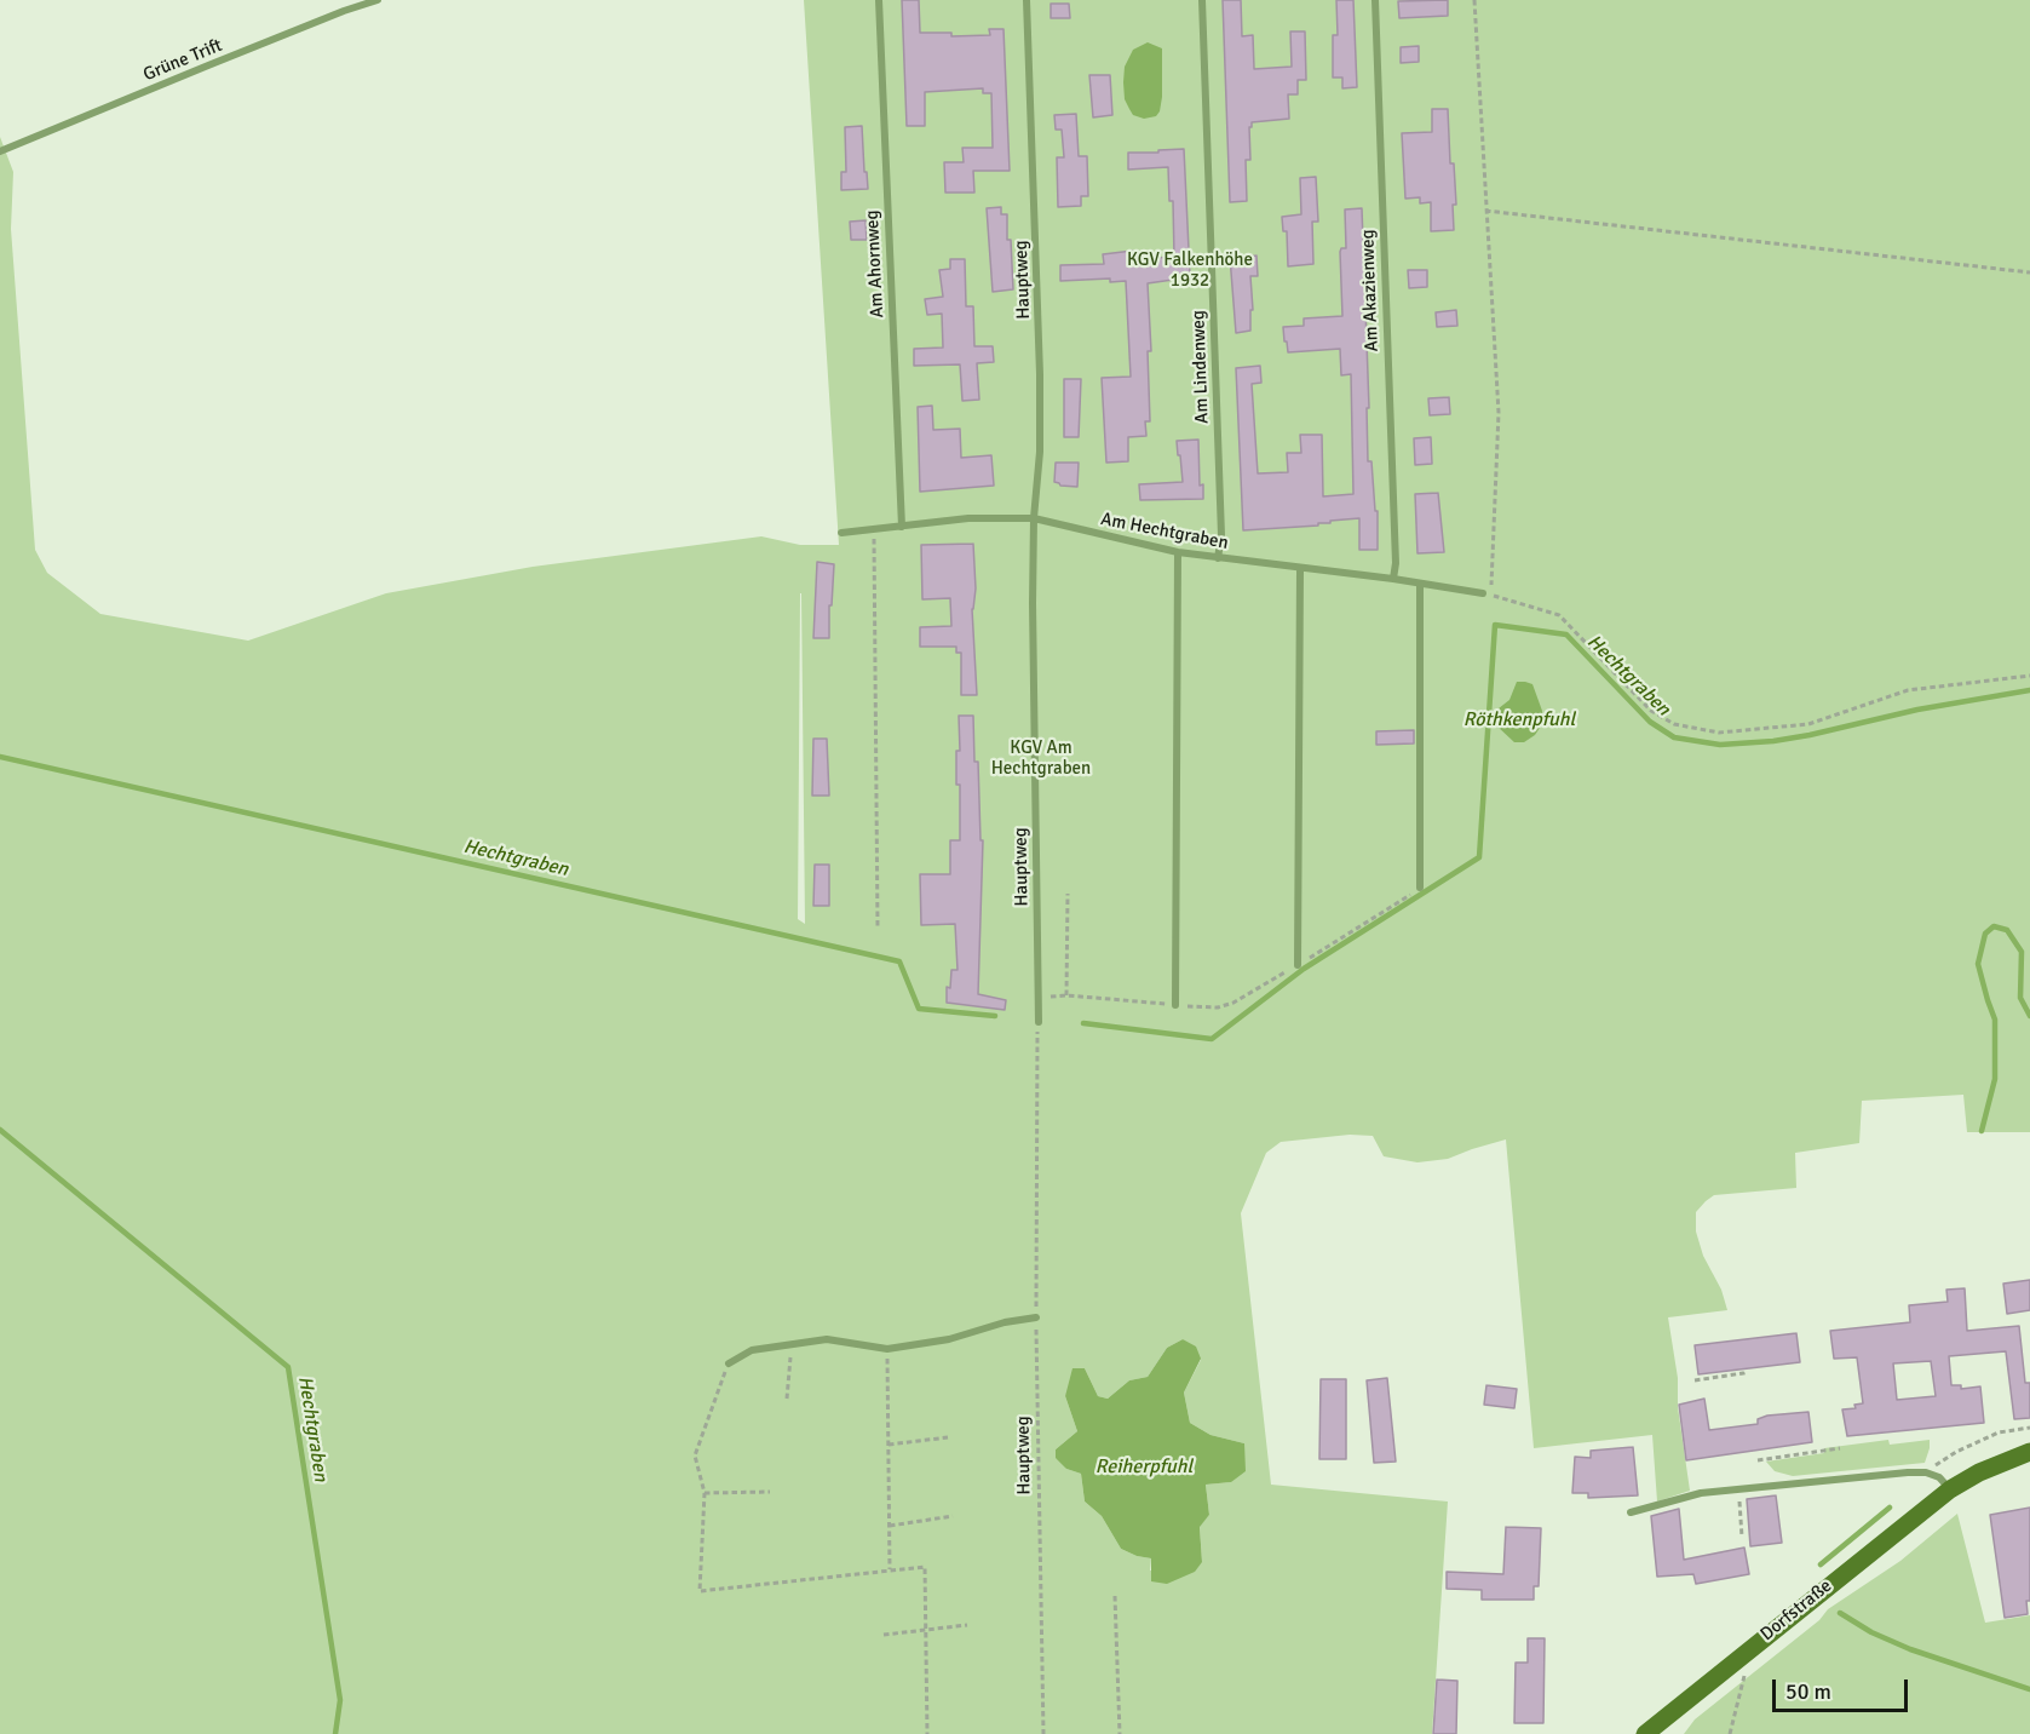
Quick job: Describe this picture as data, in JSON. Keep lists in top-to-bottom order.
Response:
{
  "streets": {
    "main road": ["Dorfstraße"],
    "lane": [
      "Grüne Trift",
      "Am Ahornweg",
      "Hauptweg",
      "Am Akazienweg",
      "Am Lindenweg",
      "Am Hechtgraben"
    ]
  },
  "crossings": [
    ["Am Ahornweg", "Am Hechtgraben"],
    ["Hauptweg", "Am Hechtgraben"],
    ["Am Akazienweg", "Am Hechtgraben"],
    ["Am Lindenweg", "Am Hechtgraben"]
  ],
  "water": ["Hechtgraben", "Röthkenpfuhl", "Reiherpfuhl"],
  "parks": ["KGV Falkenhöhe 1932", "KGV Am Hechtgraben"],
  "scale_bar": "50 m"
}
